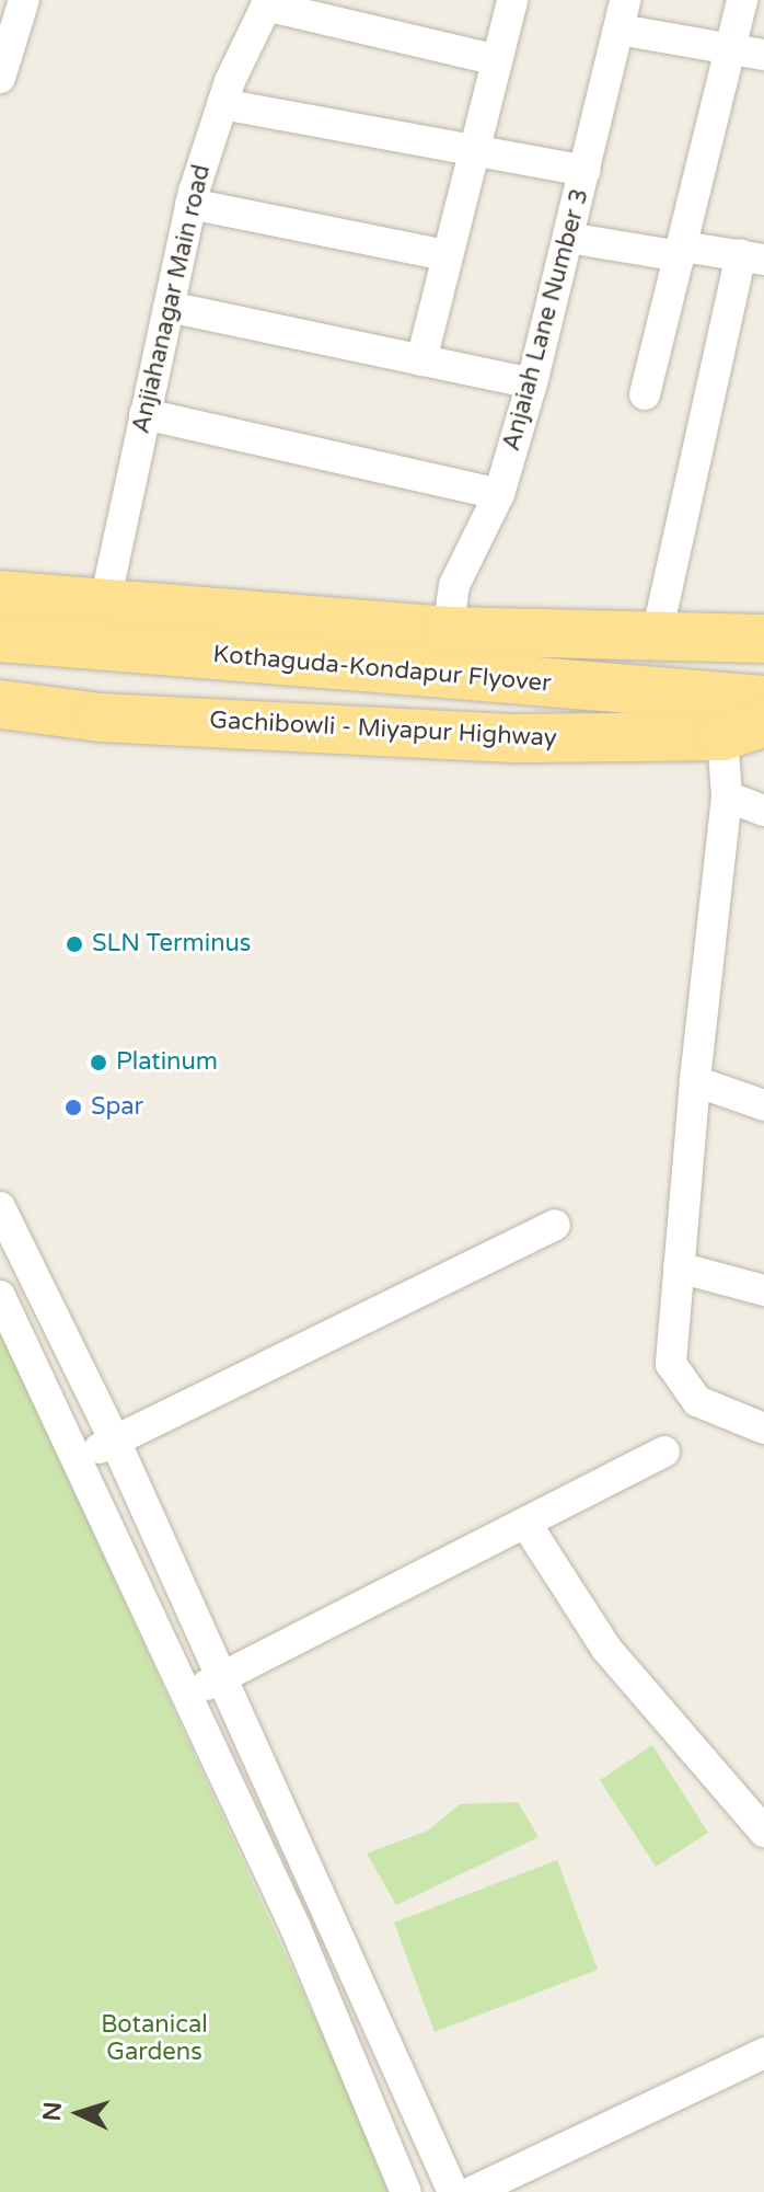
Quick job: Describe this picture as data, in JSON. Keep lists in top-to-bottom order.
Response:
{
  "streets": {
    "main road": ["Kothaguda-Kondapur Flyover", "Gachibowli - Miyapur Highway"],
    "street": ["Anjiahanagar Main road", "Anjaiah Lane Number 3"]
  },
  "crossings": [
    ["Kothaguda-Kondapur Flyover", "Gachibowli - Miyapur Highway"]
  ],
  "parks": ["Botanical Gardens"],
  "places": ["SLN Terminus", "Platinum", "Spar"],
  "north": "left"
}
